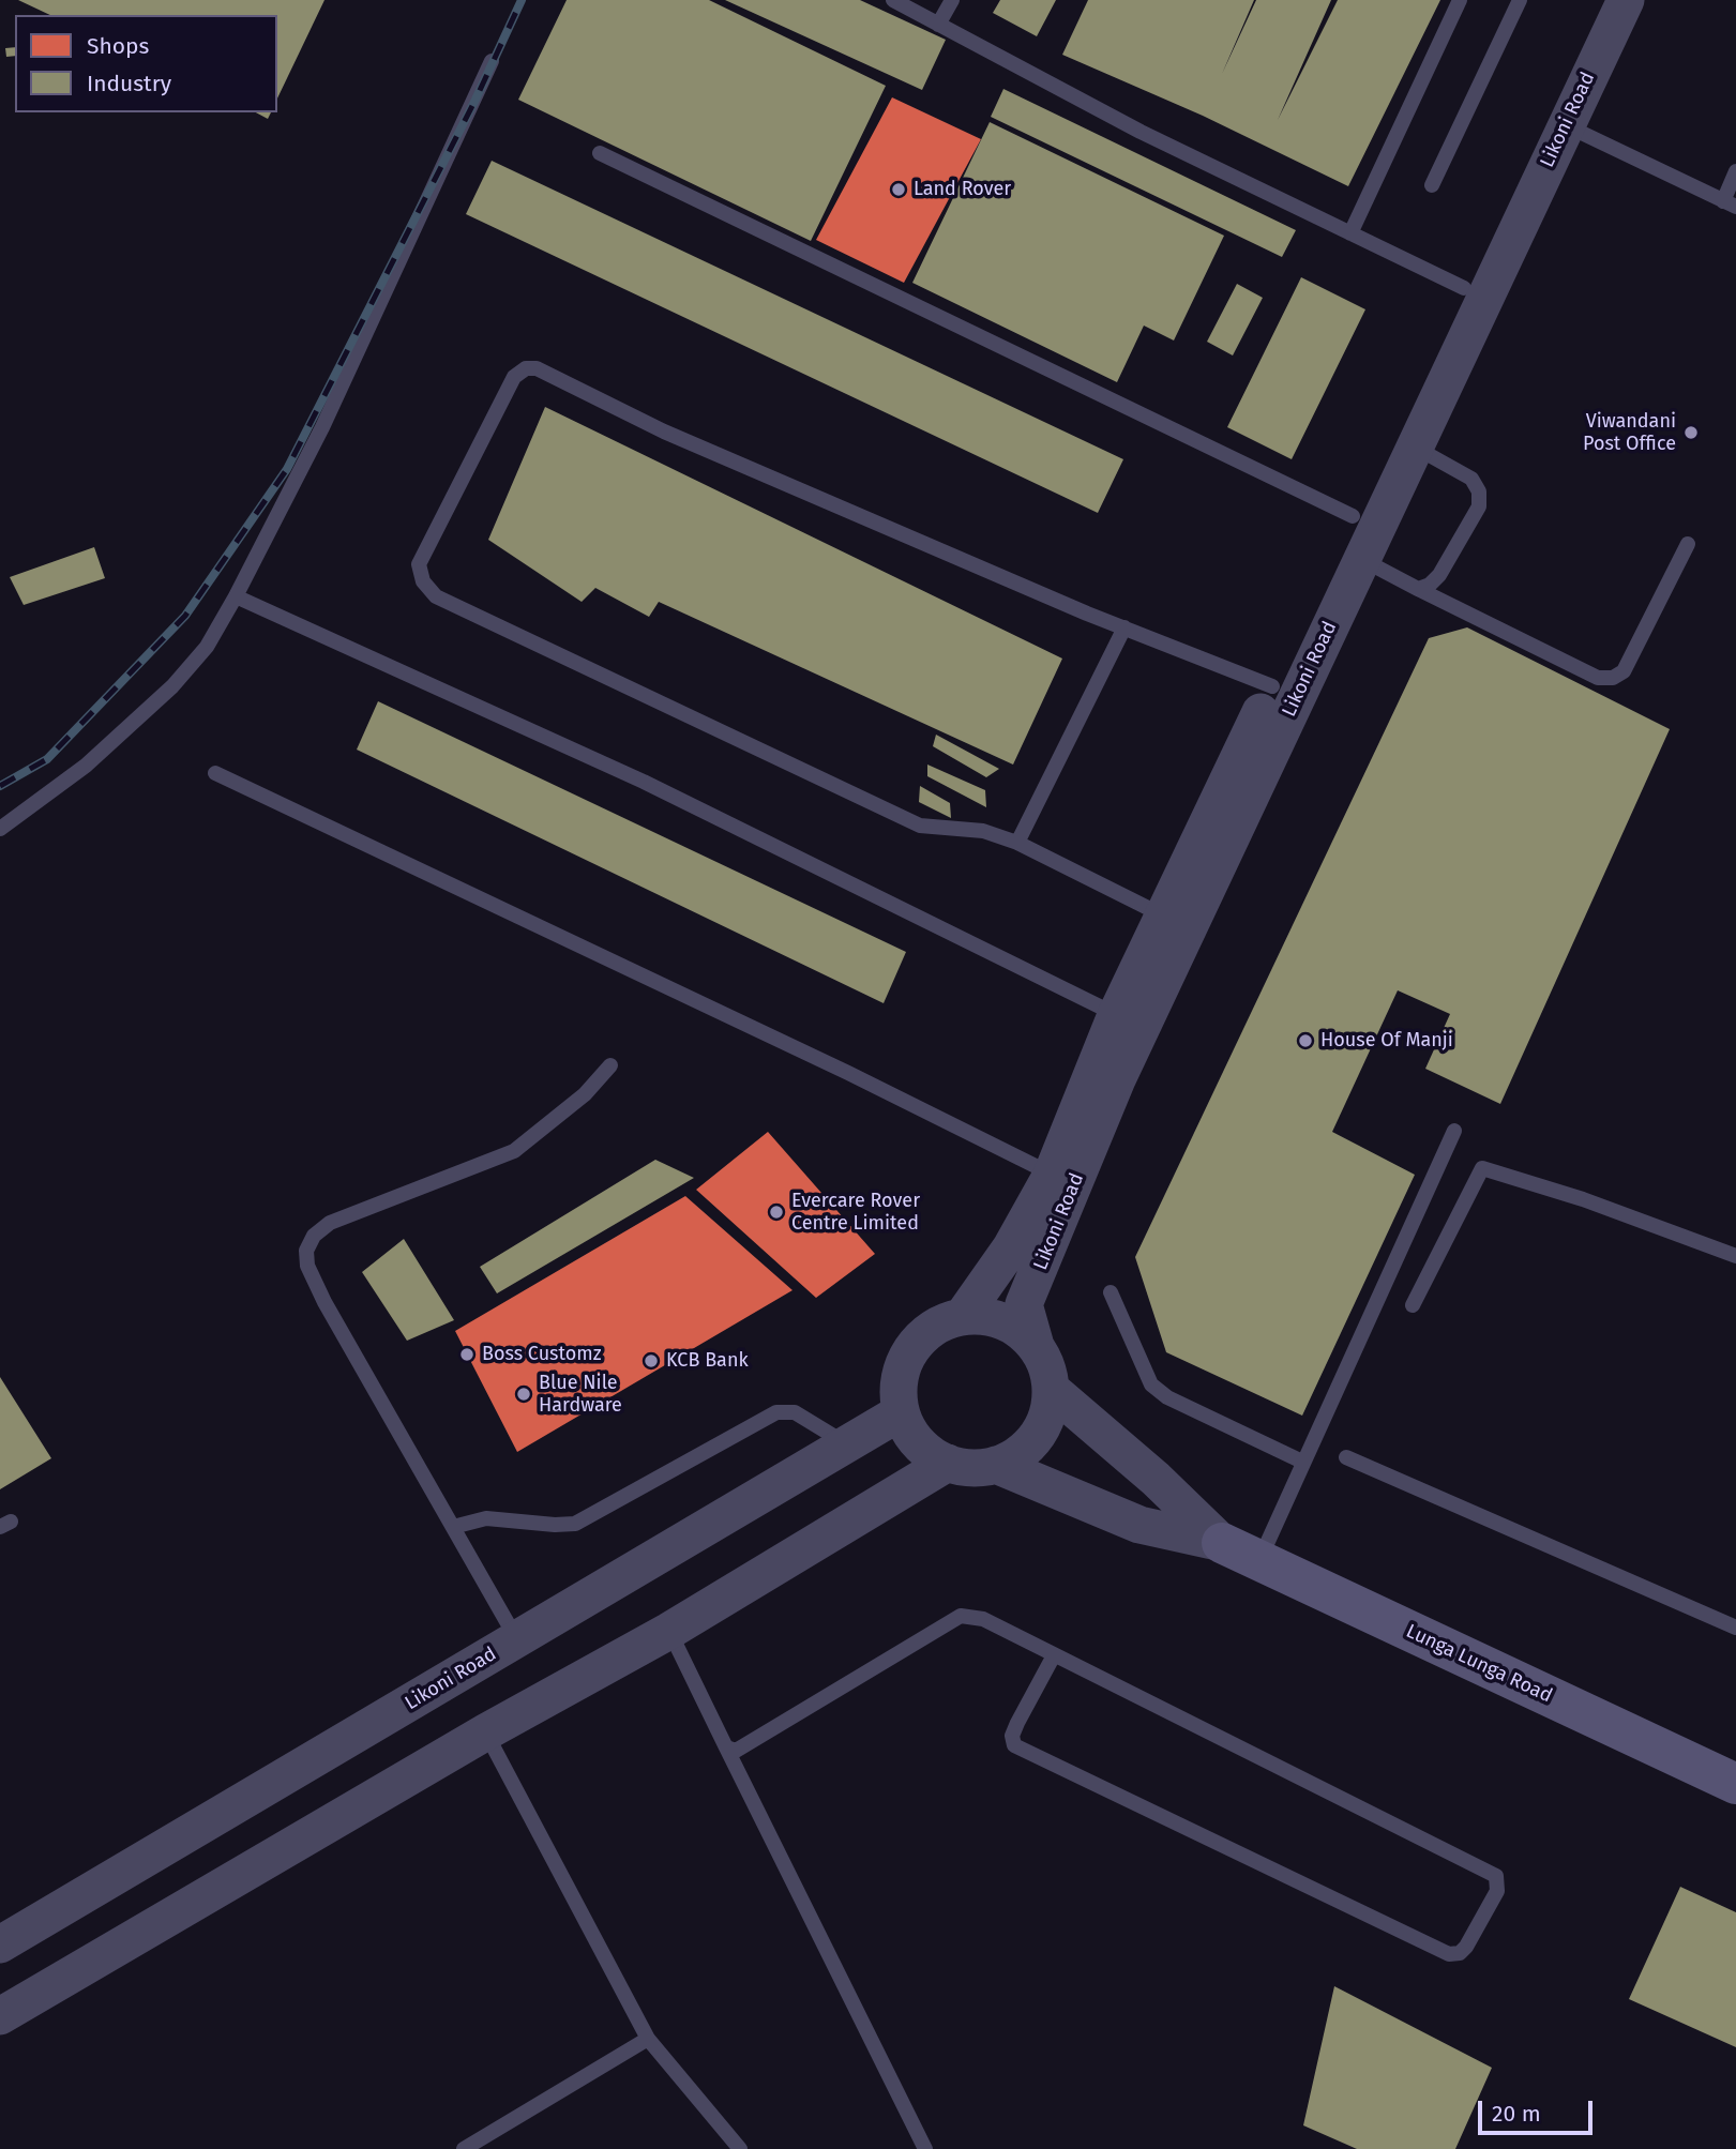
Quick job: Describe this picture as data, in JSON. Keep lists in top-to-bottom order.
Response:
{
  "streets": {
    "main road": ["Lunga Lunga Road"],
    "street": ["Likoni Road"]
  },
  "crossings": [
    ["Likoni Road", "Lunga Lunga Road"]
  ],
  "places": [
    "Land Rover",
    "Viwandani Post Office",
    "House Of Manji",
    "Evercare Rover Centre Limited",
    "Boss Customz",
    "KCB Bank",
    "Blue Nile Hardware"
  ],
  "legend": ["Shops", "Industry"],
  "scale_bar": "20 m"
}
